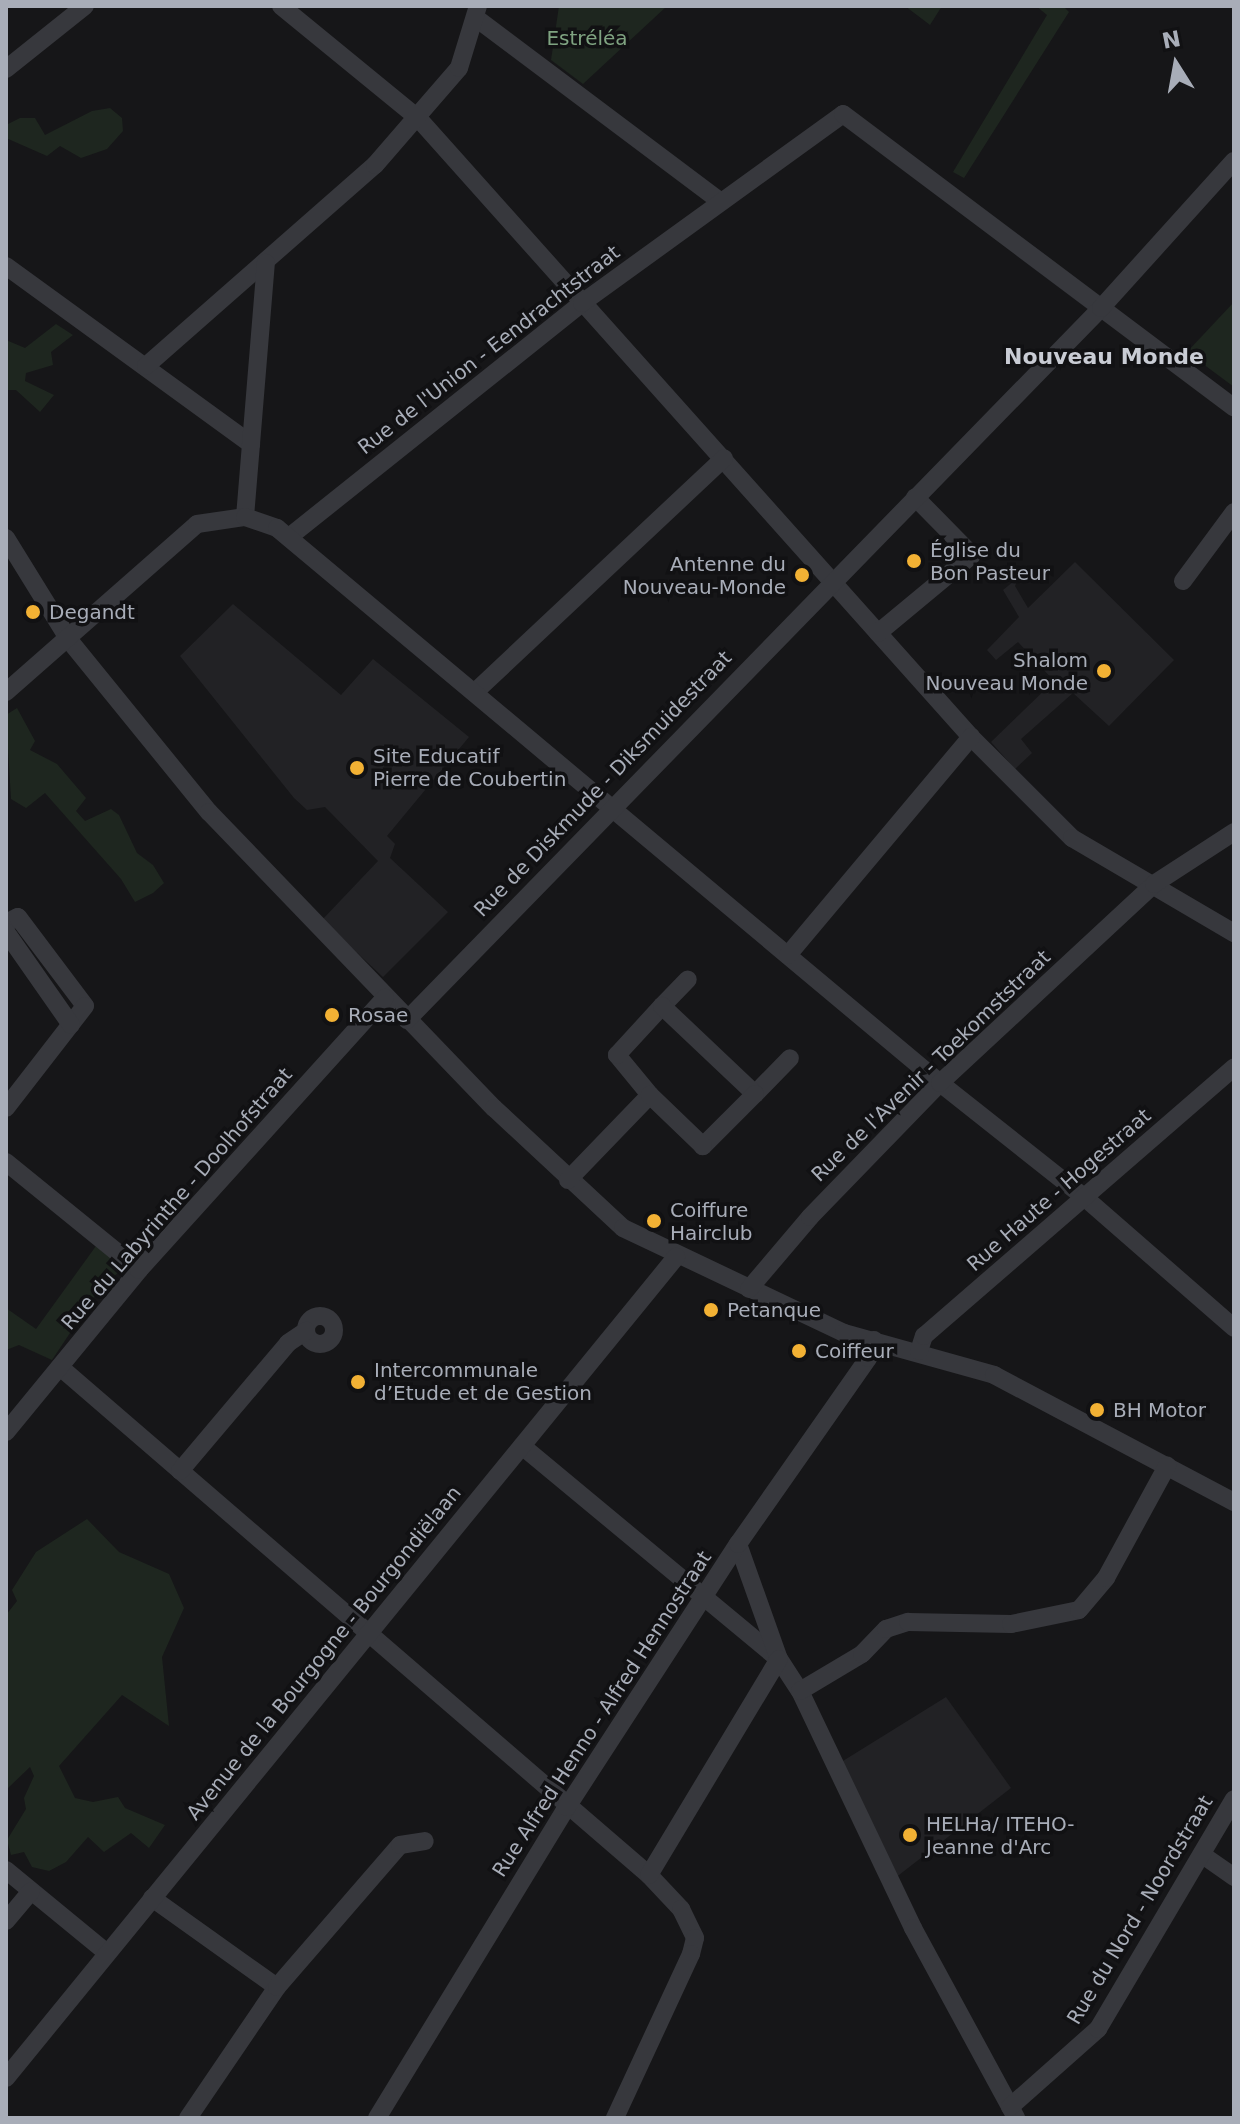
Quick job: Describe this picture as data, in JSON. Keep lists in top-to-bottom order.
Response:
{
  "streets": {
    "street": [
      "Rue de l'Union - Eendrachtstraat",
      "Rue de Diskmude - Diksmuidestraat",
      "Rue de l'Avenir - Toekomststraat",
      "Rue Haute - Hogestraat",
      "Rue du Labyrinthe - Doolhofstraat",
      "Avenue de la Bourgogne - Bourgondiëlaan",
      "Rue Alfred Henno - Alfred Hennostraat",
      "Rue du Nord - Noordstraat"
    ]
  },
  "crossings": [
    ["Rue de l'Union - Eendrachtstraat", "Rue de Diskmude - Diksmuidestraat"]
  ],
  "districts": ["Nouveau Monde"],
  "parks": ["Estréléa"],
  "places": [
    "Église du Bon Pasteur",
    "Antenne du Nouveau-Monde",
    "Degandt",
    "Shalom Nouveau Monde",
    "Site Educatif Pierre de Coubertin",
    "Rosae",
    "Coiffure Hairclub",
    "Petanque",
    "Coiffeur",
    "Intercommunale d’Etude et de Gestion",
    "BH Motor",
    "HELHa/ ITEHO- Jeanne d'Arc"
  ],
  "north": "top"
}
